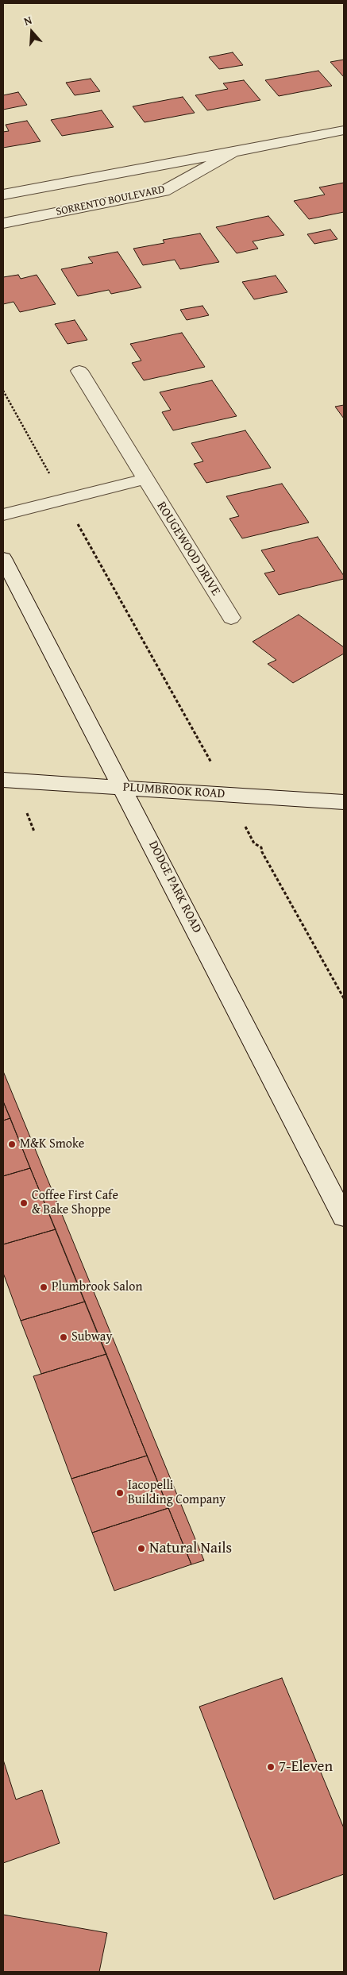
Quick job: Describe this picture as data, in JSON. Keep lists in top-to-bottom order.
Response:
{
  "streets": {
    "street": [
      "SORRENTO BOULEVARD",
      "ROUGEWOOD DRIVE",
      "PLUMBROOK ROAD",
      "DODGE PARK ROAD"
    ]
  },
  "crossings": [
    ["PLUMBROOK ROAD", "DODGE PARK ROAD"]
  ],
  "places": [
    "M&K Smoke",
    "Coffee First Cafe & Bake Shoppe",
    "Plumbrook Salon",
    "Subway",
    "Iacopelli Building Company",
    "Natural Nails",
    "7-Eleven"
  ],
  "north": "top"
}
